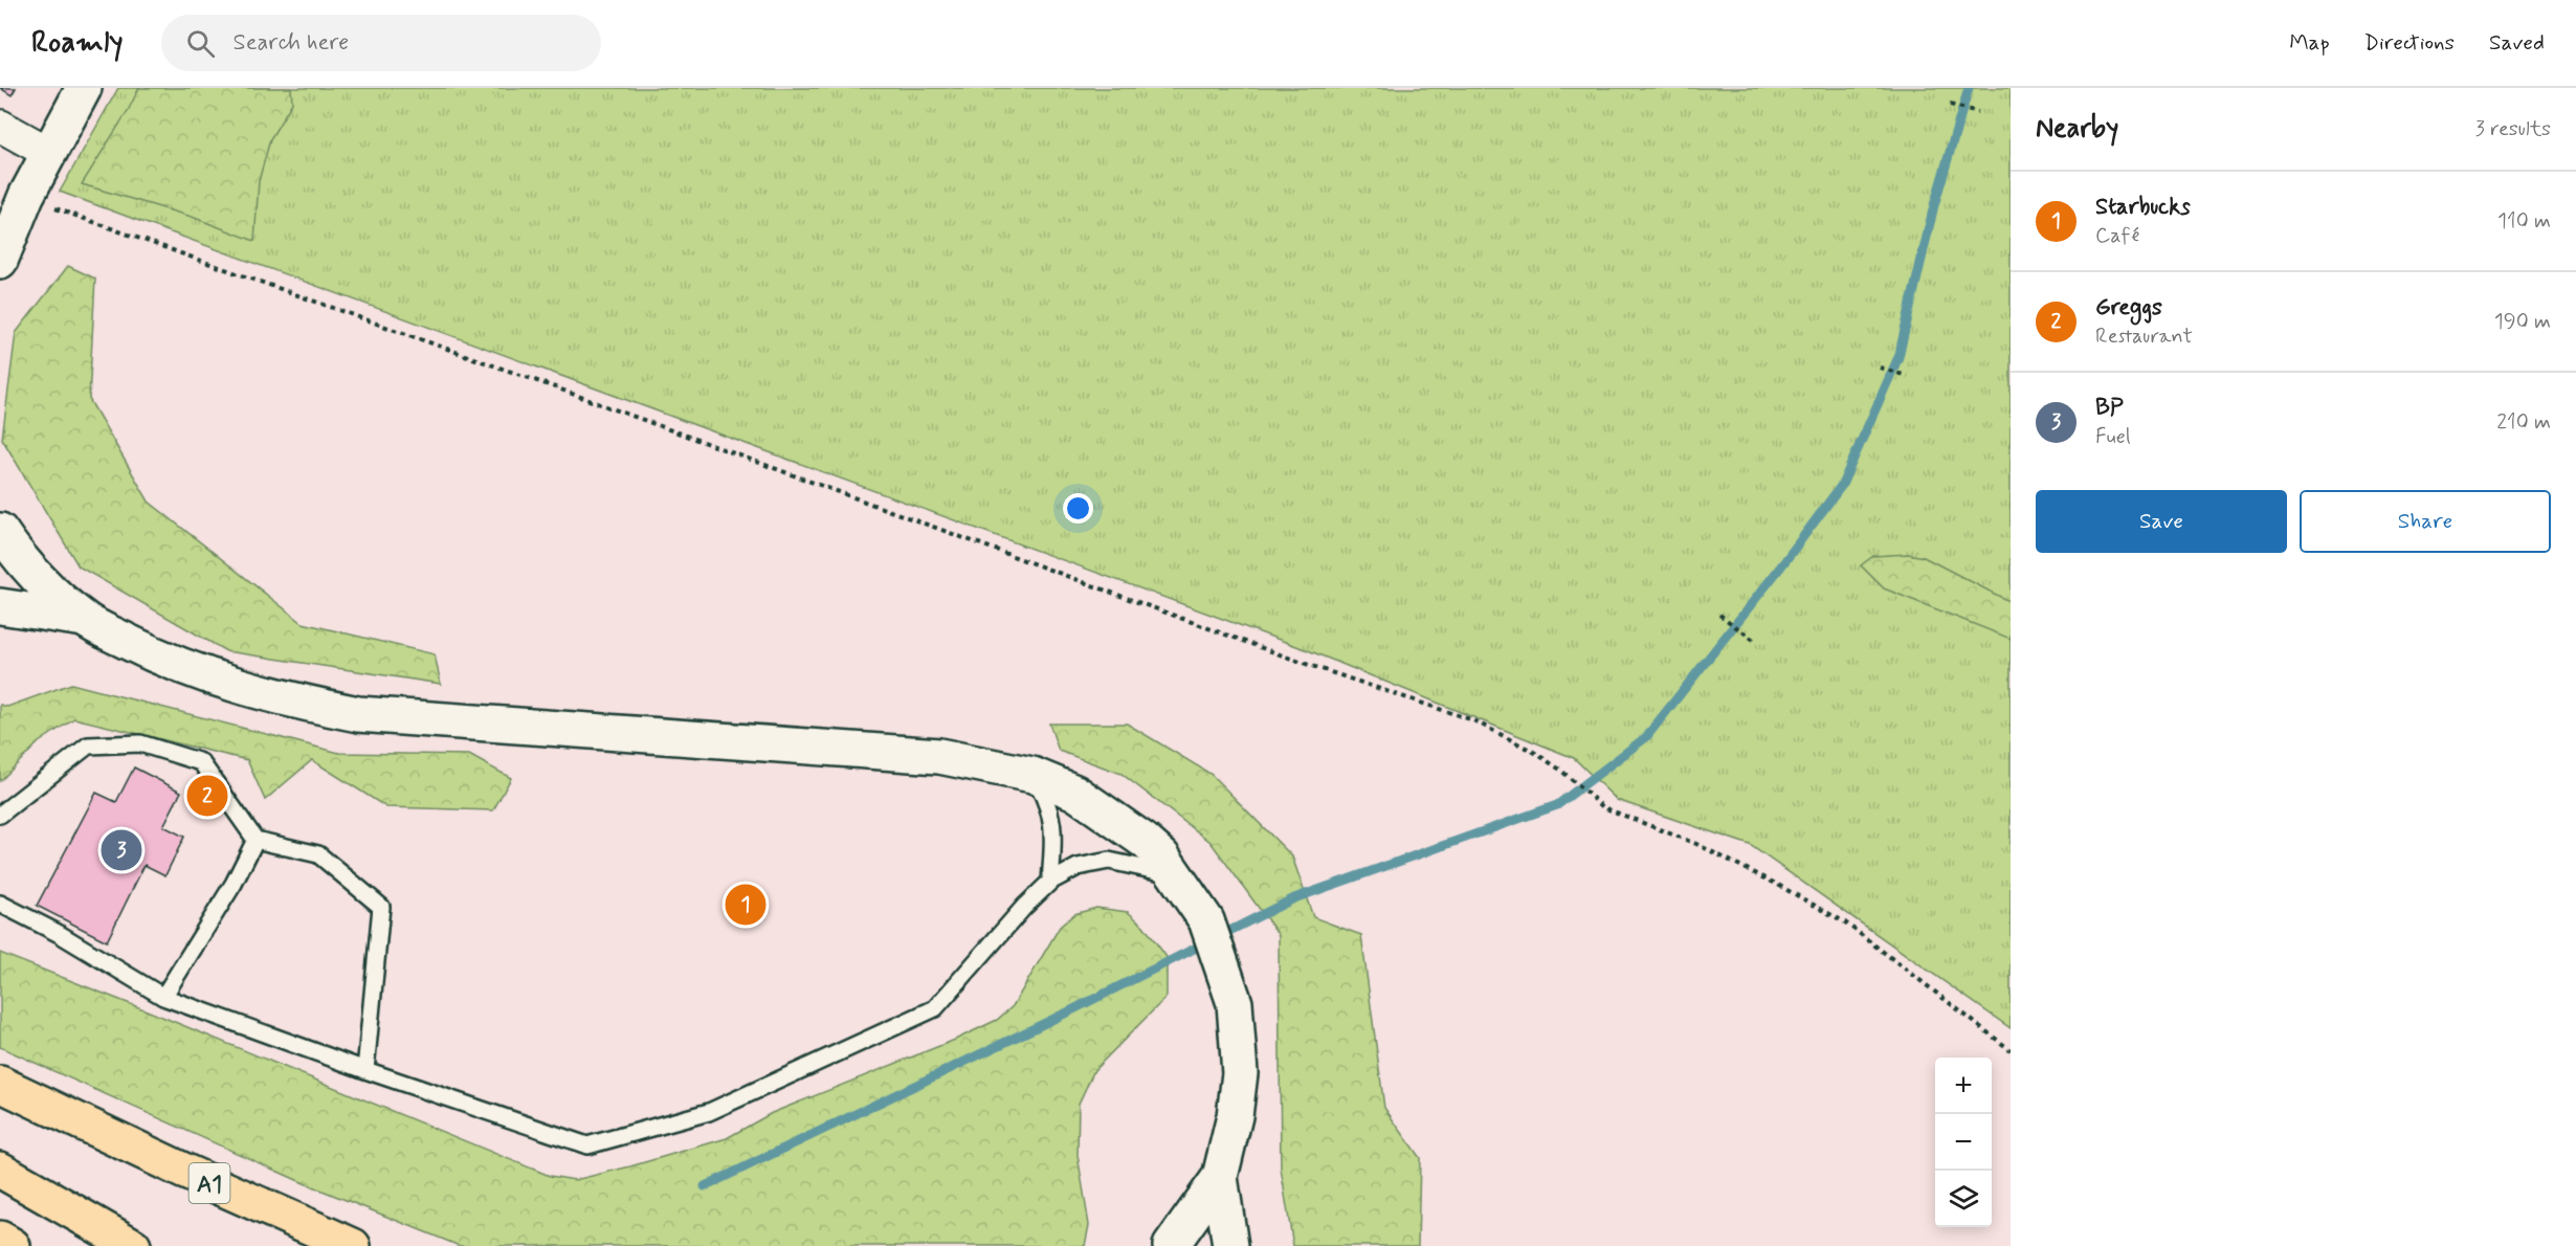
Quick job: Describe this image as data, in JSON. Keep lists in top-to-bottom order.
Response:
{
  "streets": {
    "main road": ["A1"]
  },
  "page": {
    "header": "Roamly",
    "search": "Search here",
    "nav": ["Map", "Directions", "Saved"],
    "heading": ["Nearby", "3 results"],
    "list": [
      {
        "mark": "1",
        "name": "Starbucks",
        "note": "Café",
        "value": "110 m"
      },
      {
        "mark": "2",
        "name": "Greggs",
        "note": "Restaurant",
        "value": "190 m"
      },
      {
        "mark": "3",
        "name": "BP",
        "note": "Fuel",
        "value": "210 m"
      }
    ],
    "buttons": ["Save", "Share"],
    "pins": ["2", "3", "1"],
    "map_buttons": ["+", "−"]
  }
}
